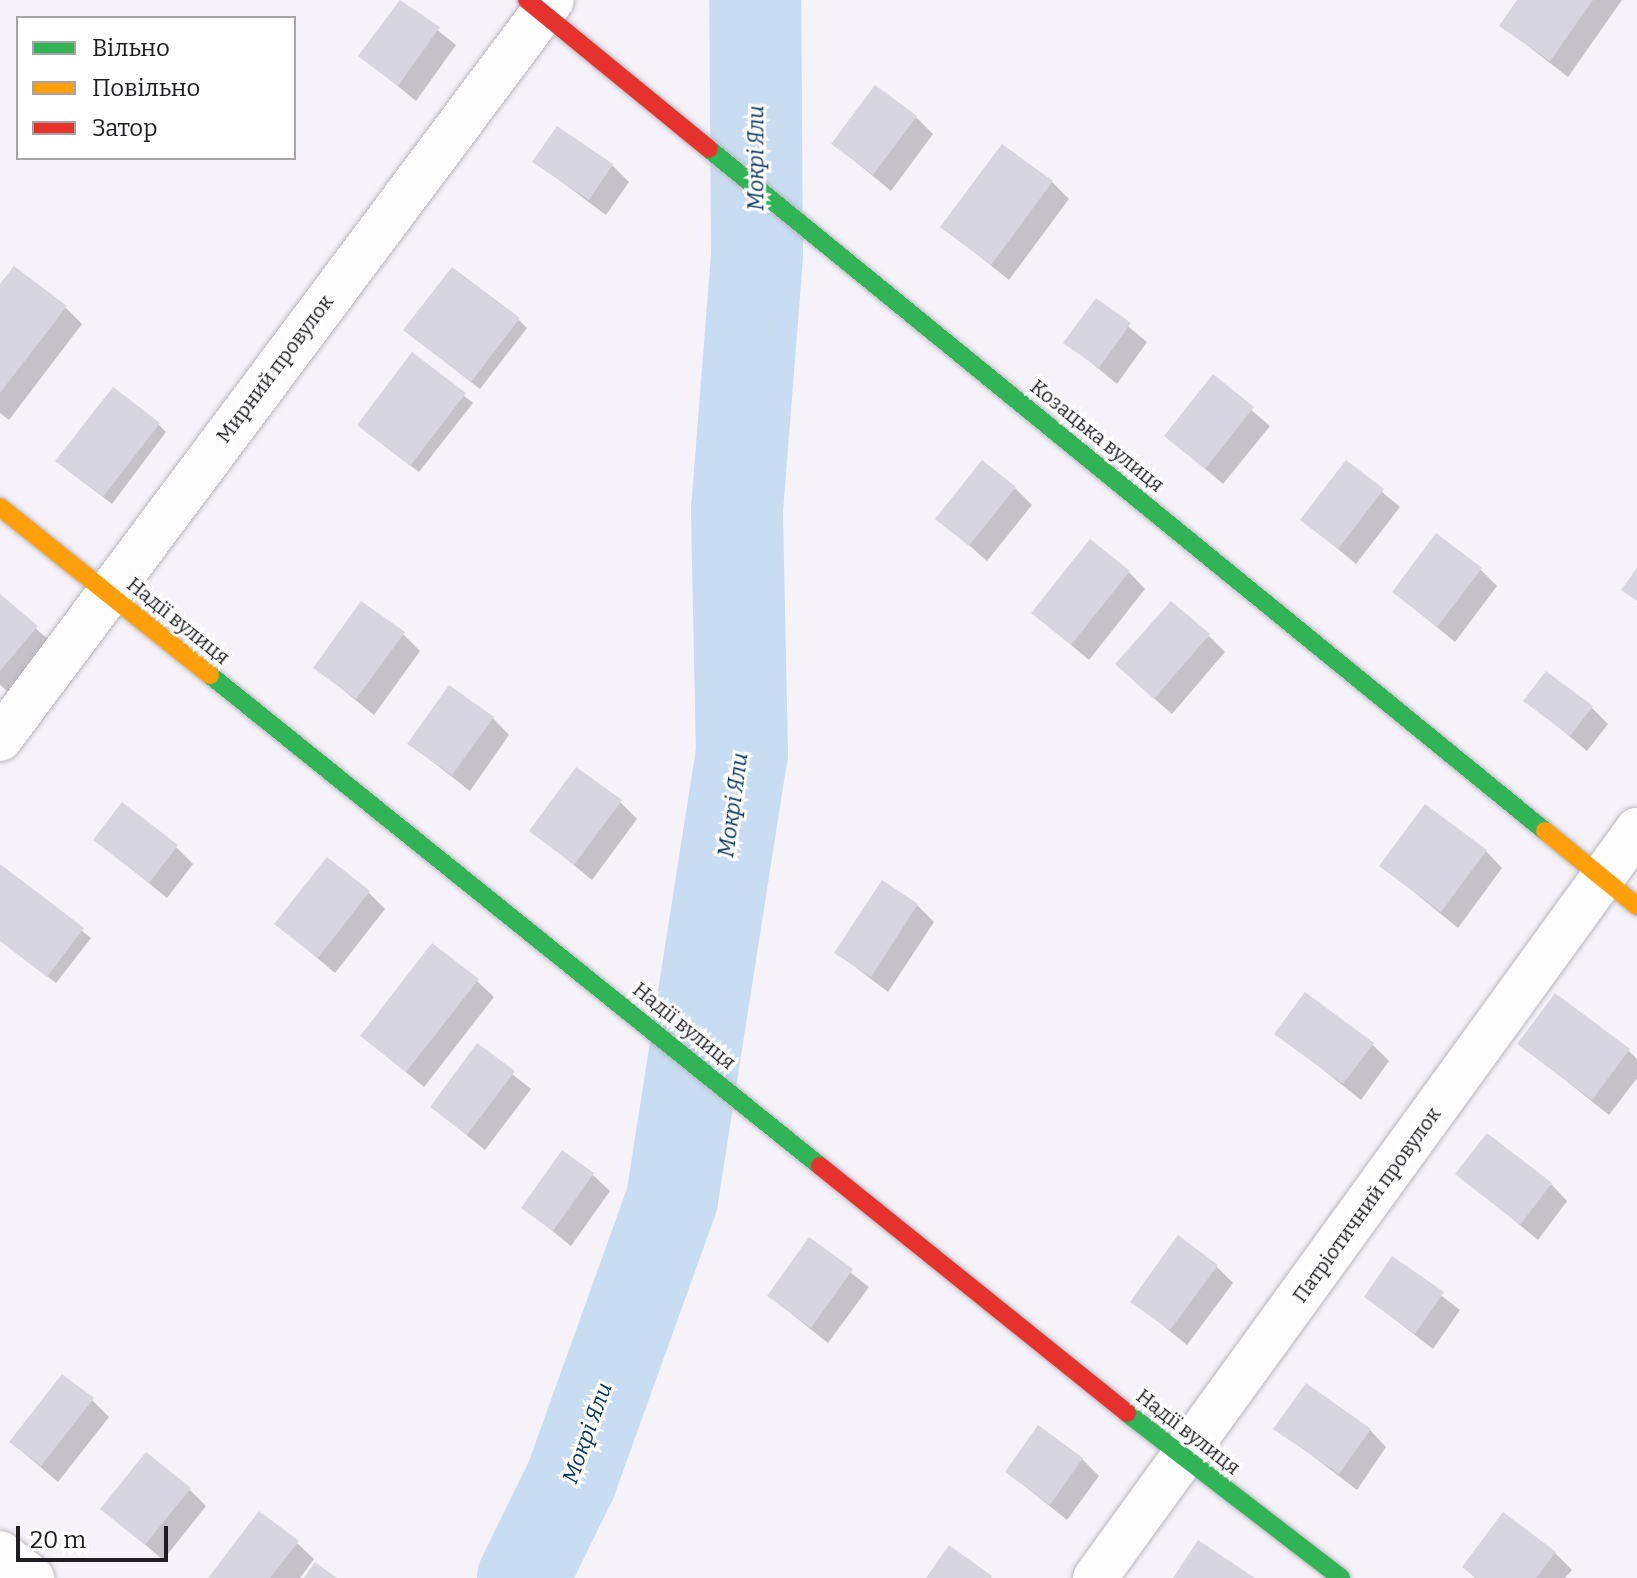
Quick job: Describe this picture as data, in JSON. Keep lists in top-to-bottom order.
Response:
{
  "streets": {
    "street": [
      "Мирний провулок",
      "Козацька вулиця",
      "Надії вулиця",
      "Патріотичний провулок"
    ]
  },
  "crossings": [
    ["Мирний провулок", "Козацька вулиця"],
    ["Мирний провулок", "Надії вулиця"],
    ["Козацька вулиця", "Патріотичний провулок"],
    ["Надії вулиця", "Патріотичний провулок"]
  ],
  "water": ["Мокрі Яли"],
  "legend": ["Вільно", "Повільно", "Затор"],
  "scale_bar": "20 m"
}
